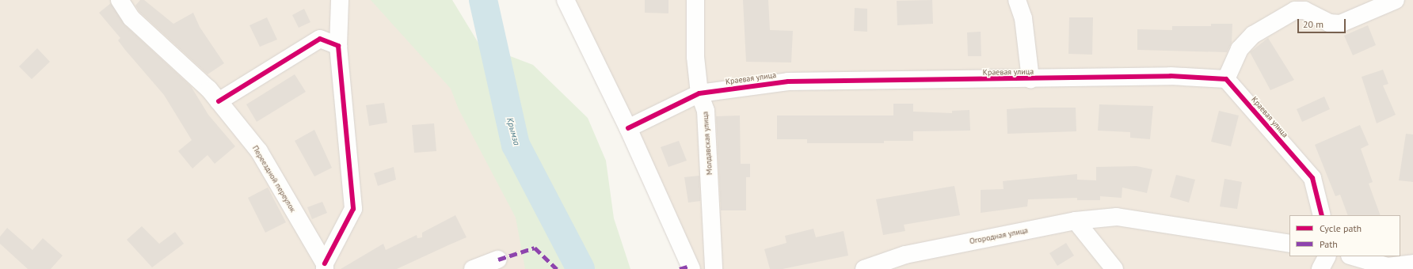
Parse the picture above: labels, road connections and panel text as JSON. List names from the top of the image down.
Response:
{
  "streets": {
    "street": [
      "Краевая улица",
      "Молдавская улица",
      "Переездной переулок",
      "Огородная улица"
    ]
  },
  "crossings": [
    ["Краевая улица", "Молдавская улица"]
  ],
  "water": ["Крымза"],
  "legend": ["Cycle path", "Path"],
  "scale_bar": "20 m"
}
